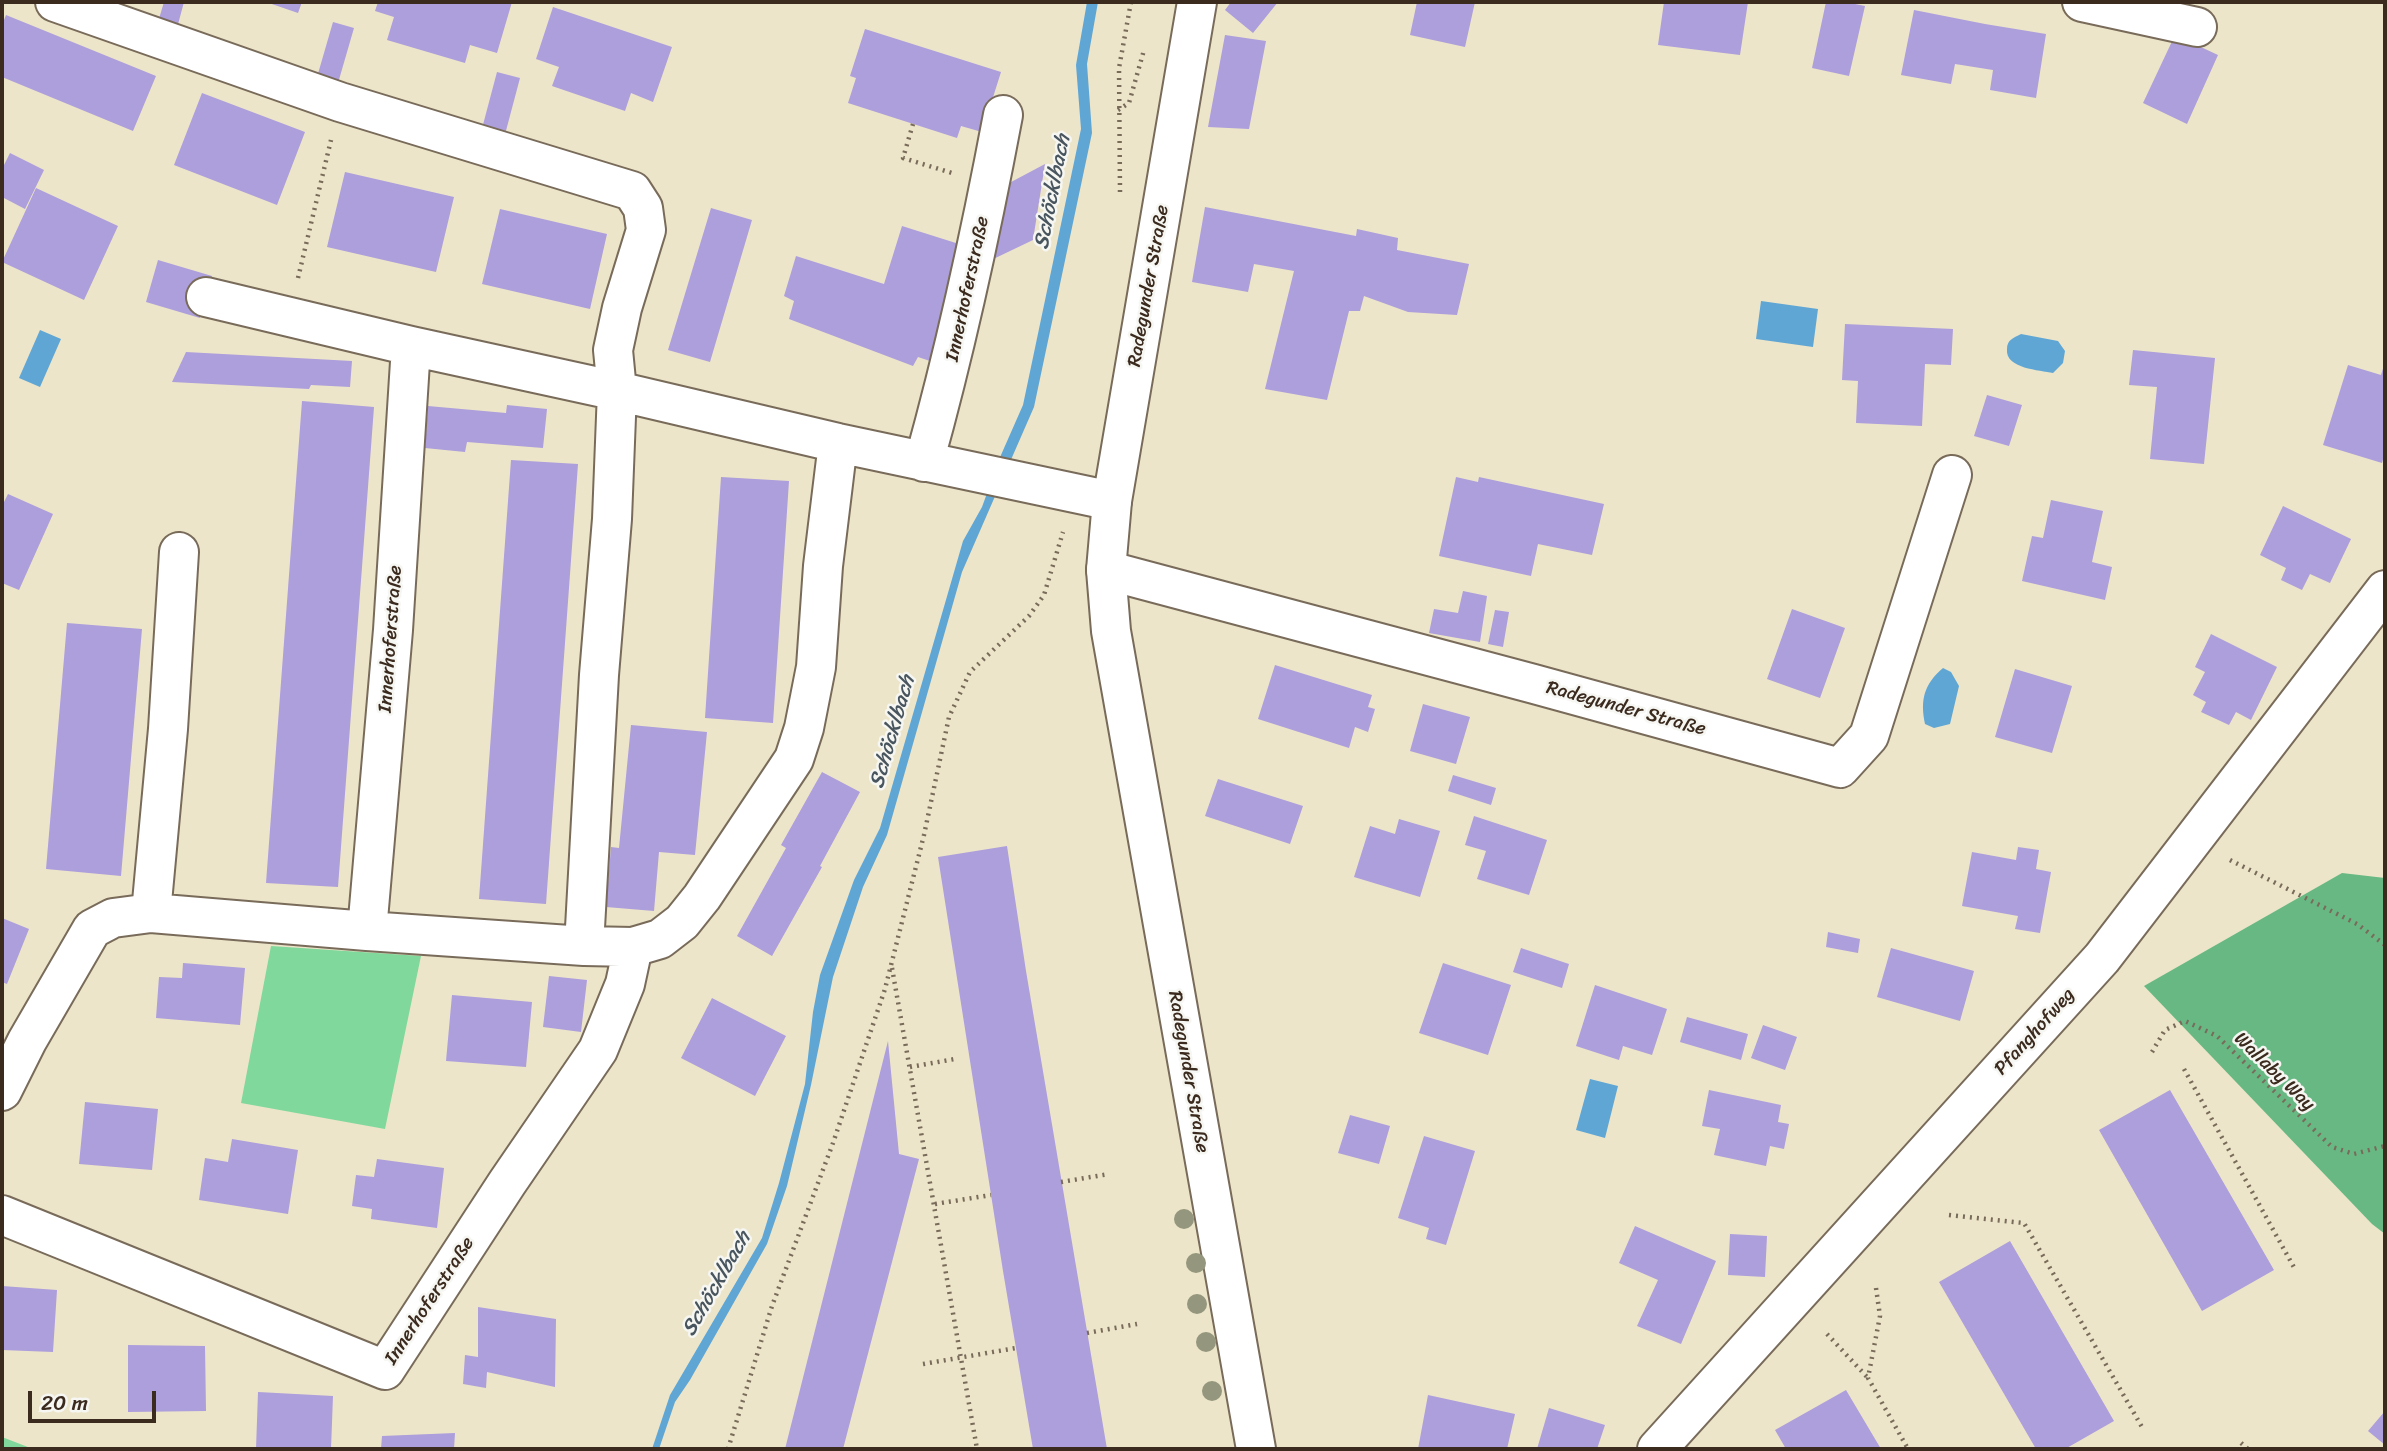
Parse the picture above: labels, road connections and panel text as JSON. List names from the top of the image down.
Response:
{
  "streets": {
    "street": ["Radegunder Straße", "Innerhoferstraße", "Pfanghofweg"],
    "path": ["Wallaby Way"]
  },
  "water": ["Schöcklbach"],
  "scale_bar": "20 m"
}
